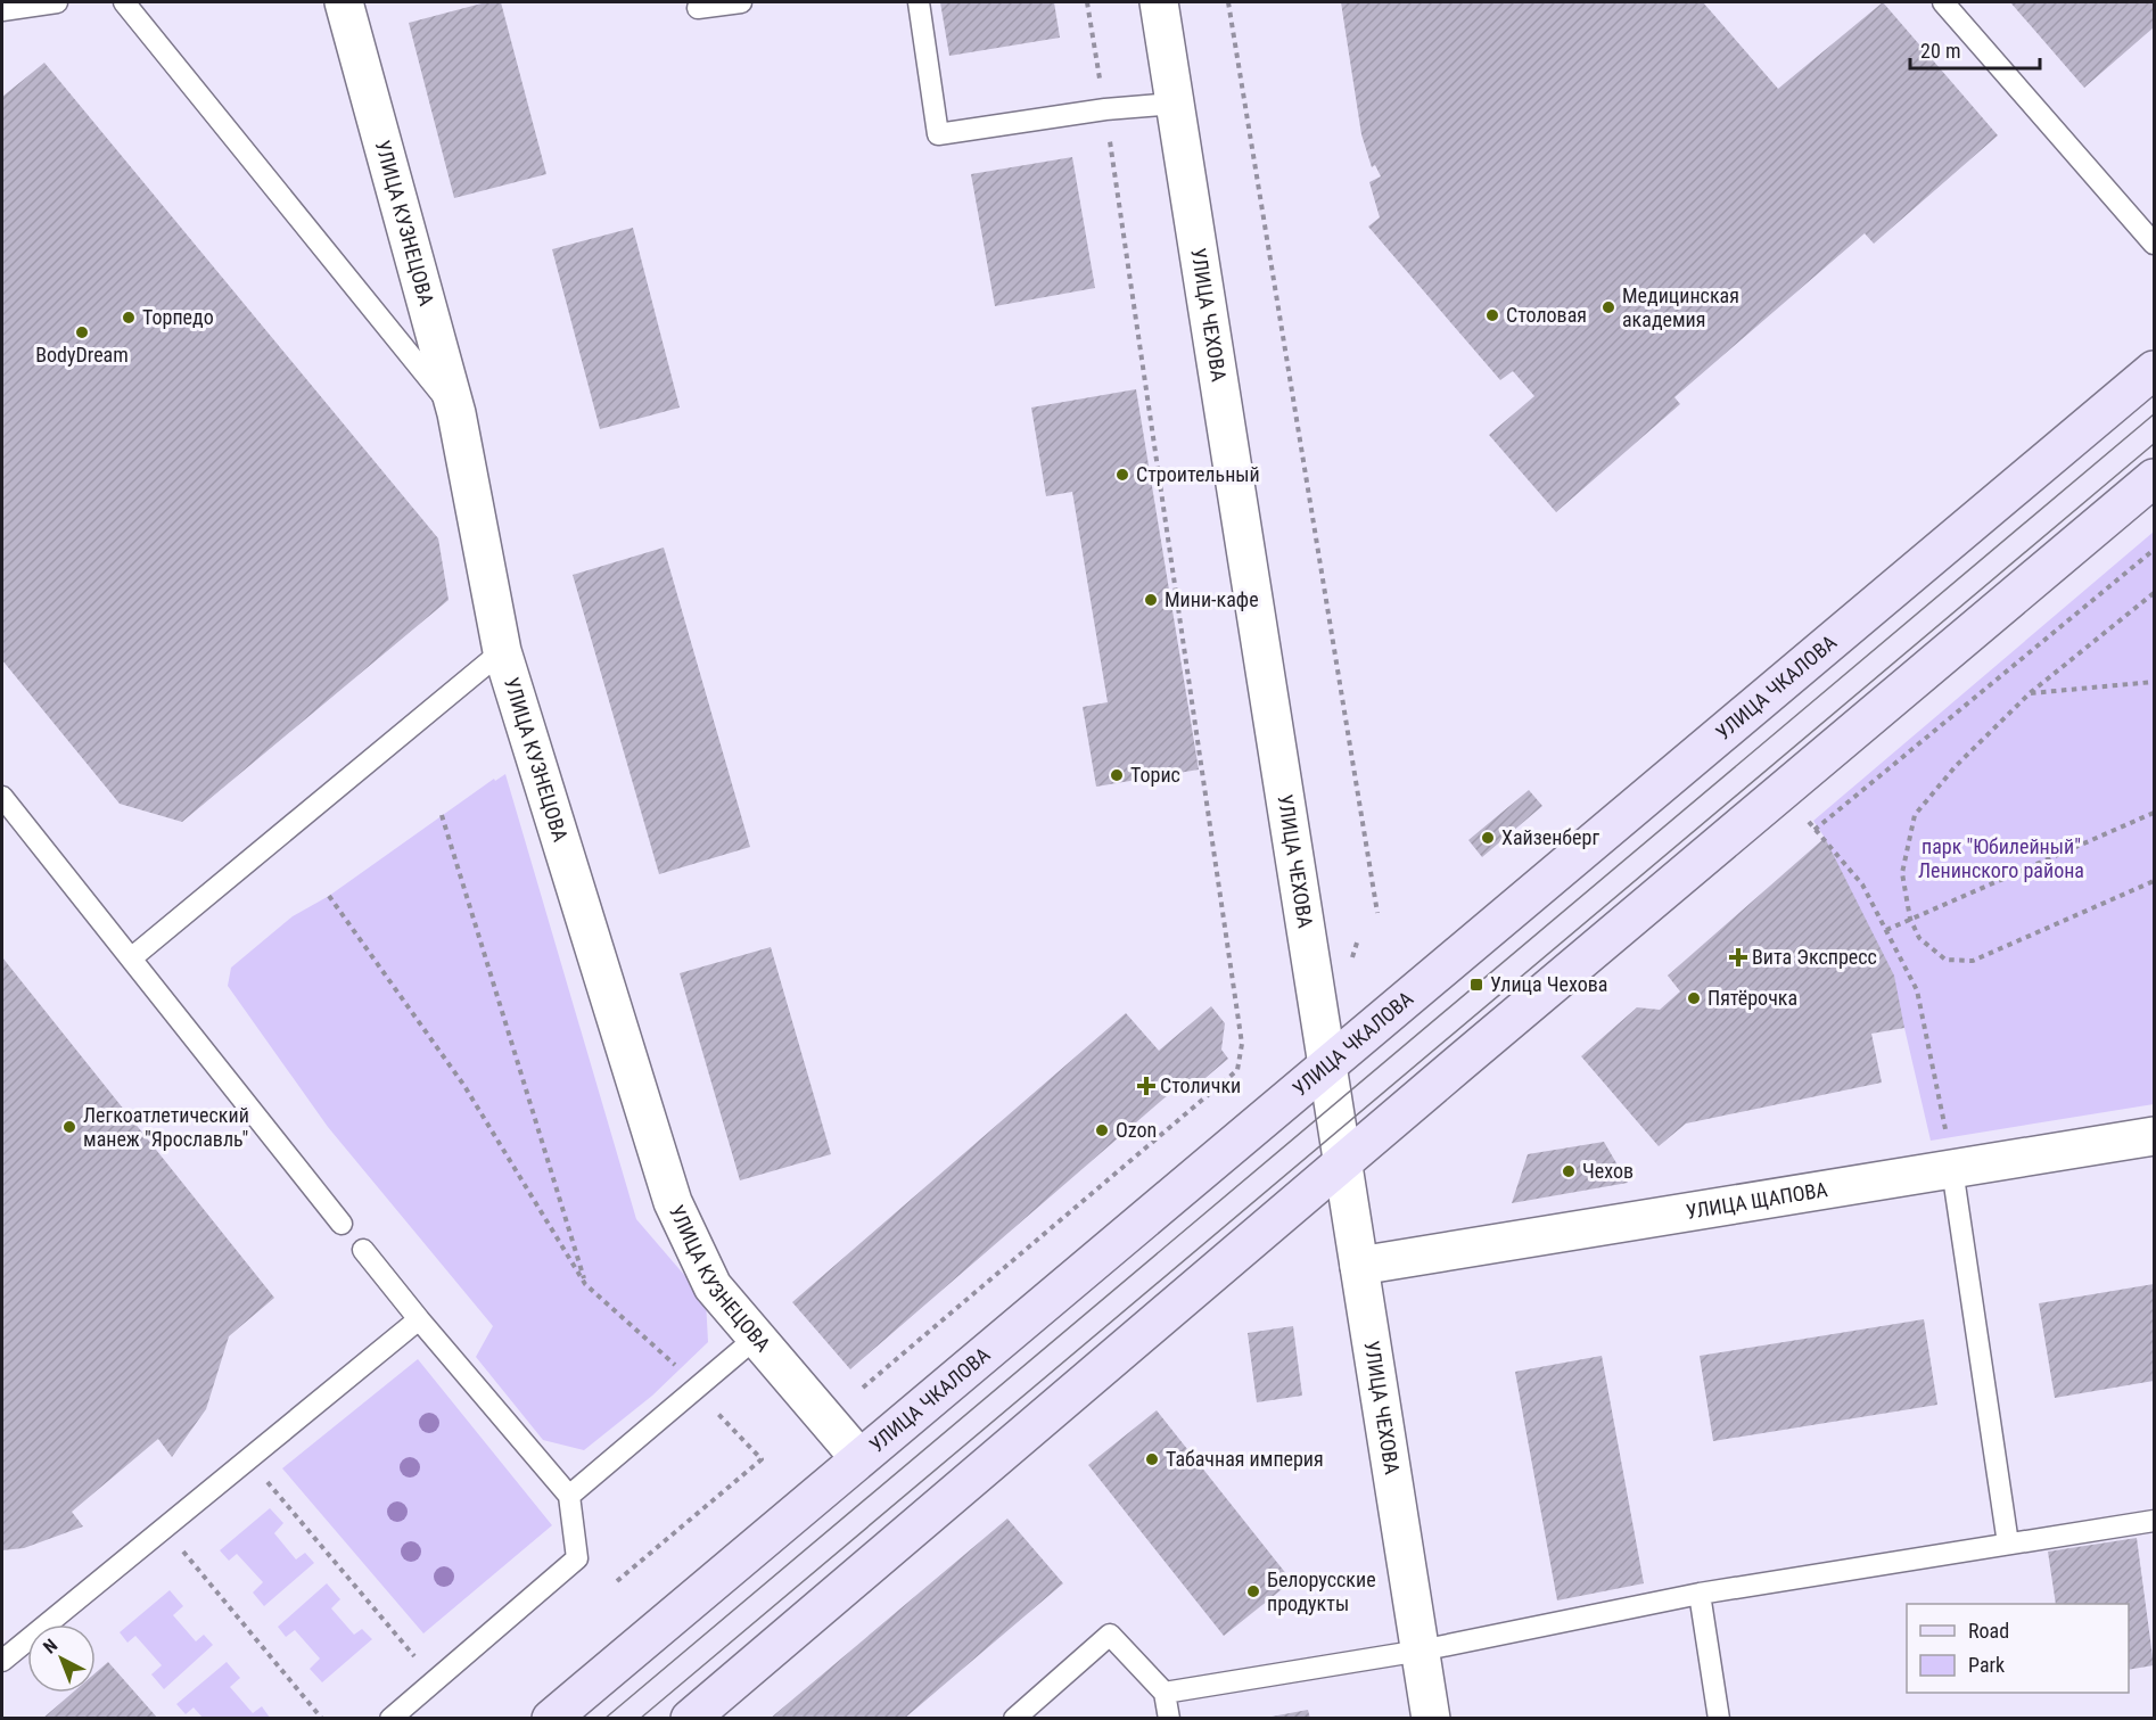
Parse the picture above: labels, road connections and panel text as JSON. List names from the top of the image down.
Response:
{
  "streets": {
    "main road": ["УЛИЦА ЧКАЛОВА"],
    "street": ["УЛИЦА КУЗНЕЦОВА", "УЛИЦА ЧЕХОВА", "УЛИЦА ЩАПОВА"]
  },
  "crossings": [
    ["УЛИЦА КУЗНЕЦОВА", "УЛИЦА ЧКАЛОВА"],
    ["УЛИЦА ЧЕХОВА", "УЛИЦА ЧКАЛОВА"],
    ["УЛИЦА ЧЕХОВА", "УЛИЦА ЩАПОВА"]
  ],
  "parks": ["парк \"Юбилейный\" Ленинского района"],
  "places": {
    "other": [
      "Медицинская академия",
      "Столовая",
      "Торпедо",
      "BodyDream",
      "Строительный",
      "Мини-кафе",
      "Торис",
      "Хайзенберг",
      "Пятёрочка",
      "Легкоатлетический манеж \"Ярославль\"",
      "Ozon",
      "Чехов",
      "Табачная империя",
      "Белорусские продукты"
    ],
    "health": ["Вита Экспресс", "Столички"],
    "transit": ["Улица Чехова"]
  },
  "legend": ["Road", "Park"],
  "scale_bar": "20 m",
  "north": "top left"
}
